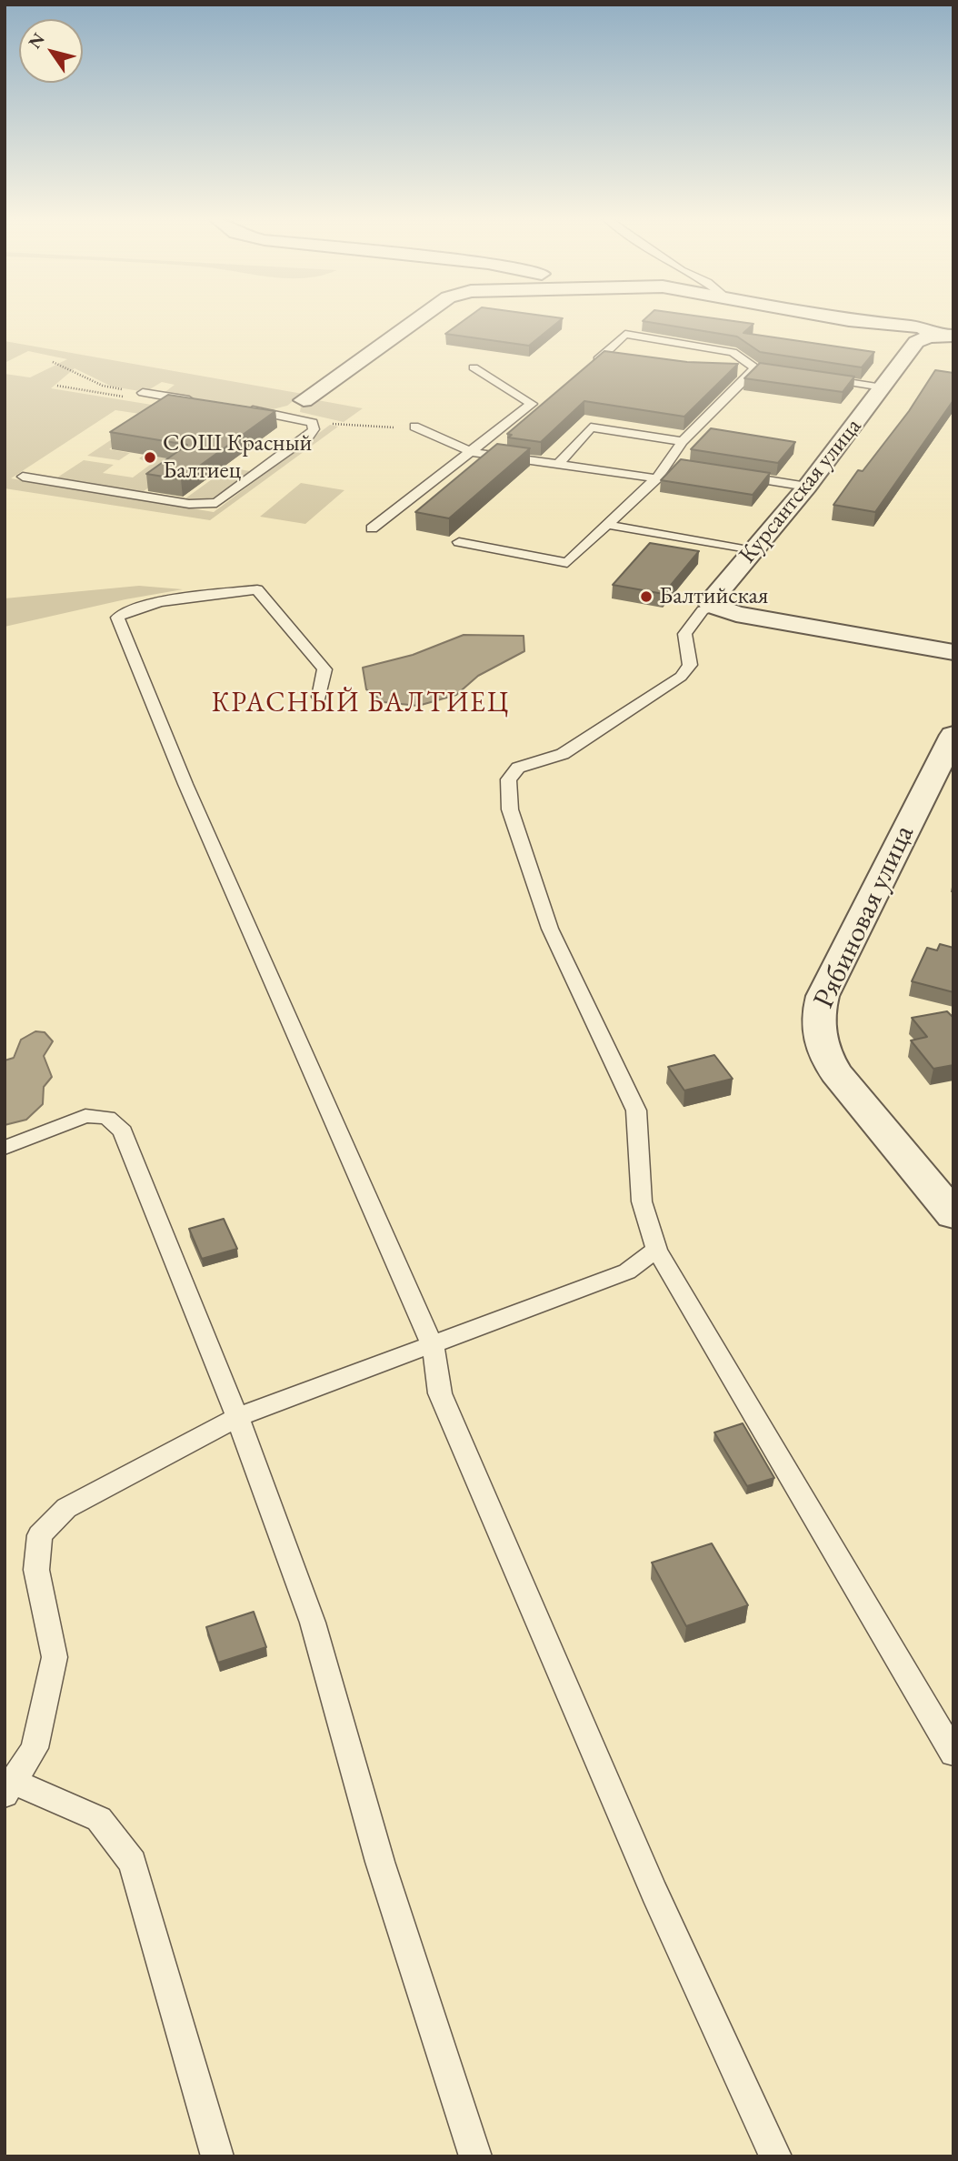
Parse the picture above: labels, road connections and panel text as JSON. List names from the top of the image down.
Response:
{
  "streets": {
    "street": ["Курсантская улица", "Рябиновая улица"]
  },
  "districts": ["КРАСНЫЙ БАЛТИЕЦ"],
  "places": ["СОШ Красный Балтиец", "Балтийская"],
  "north": "top left"
}
